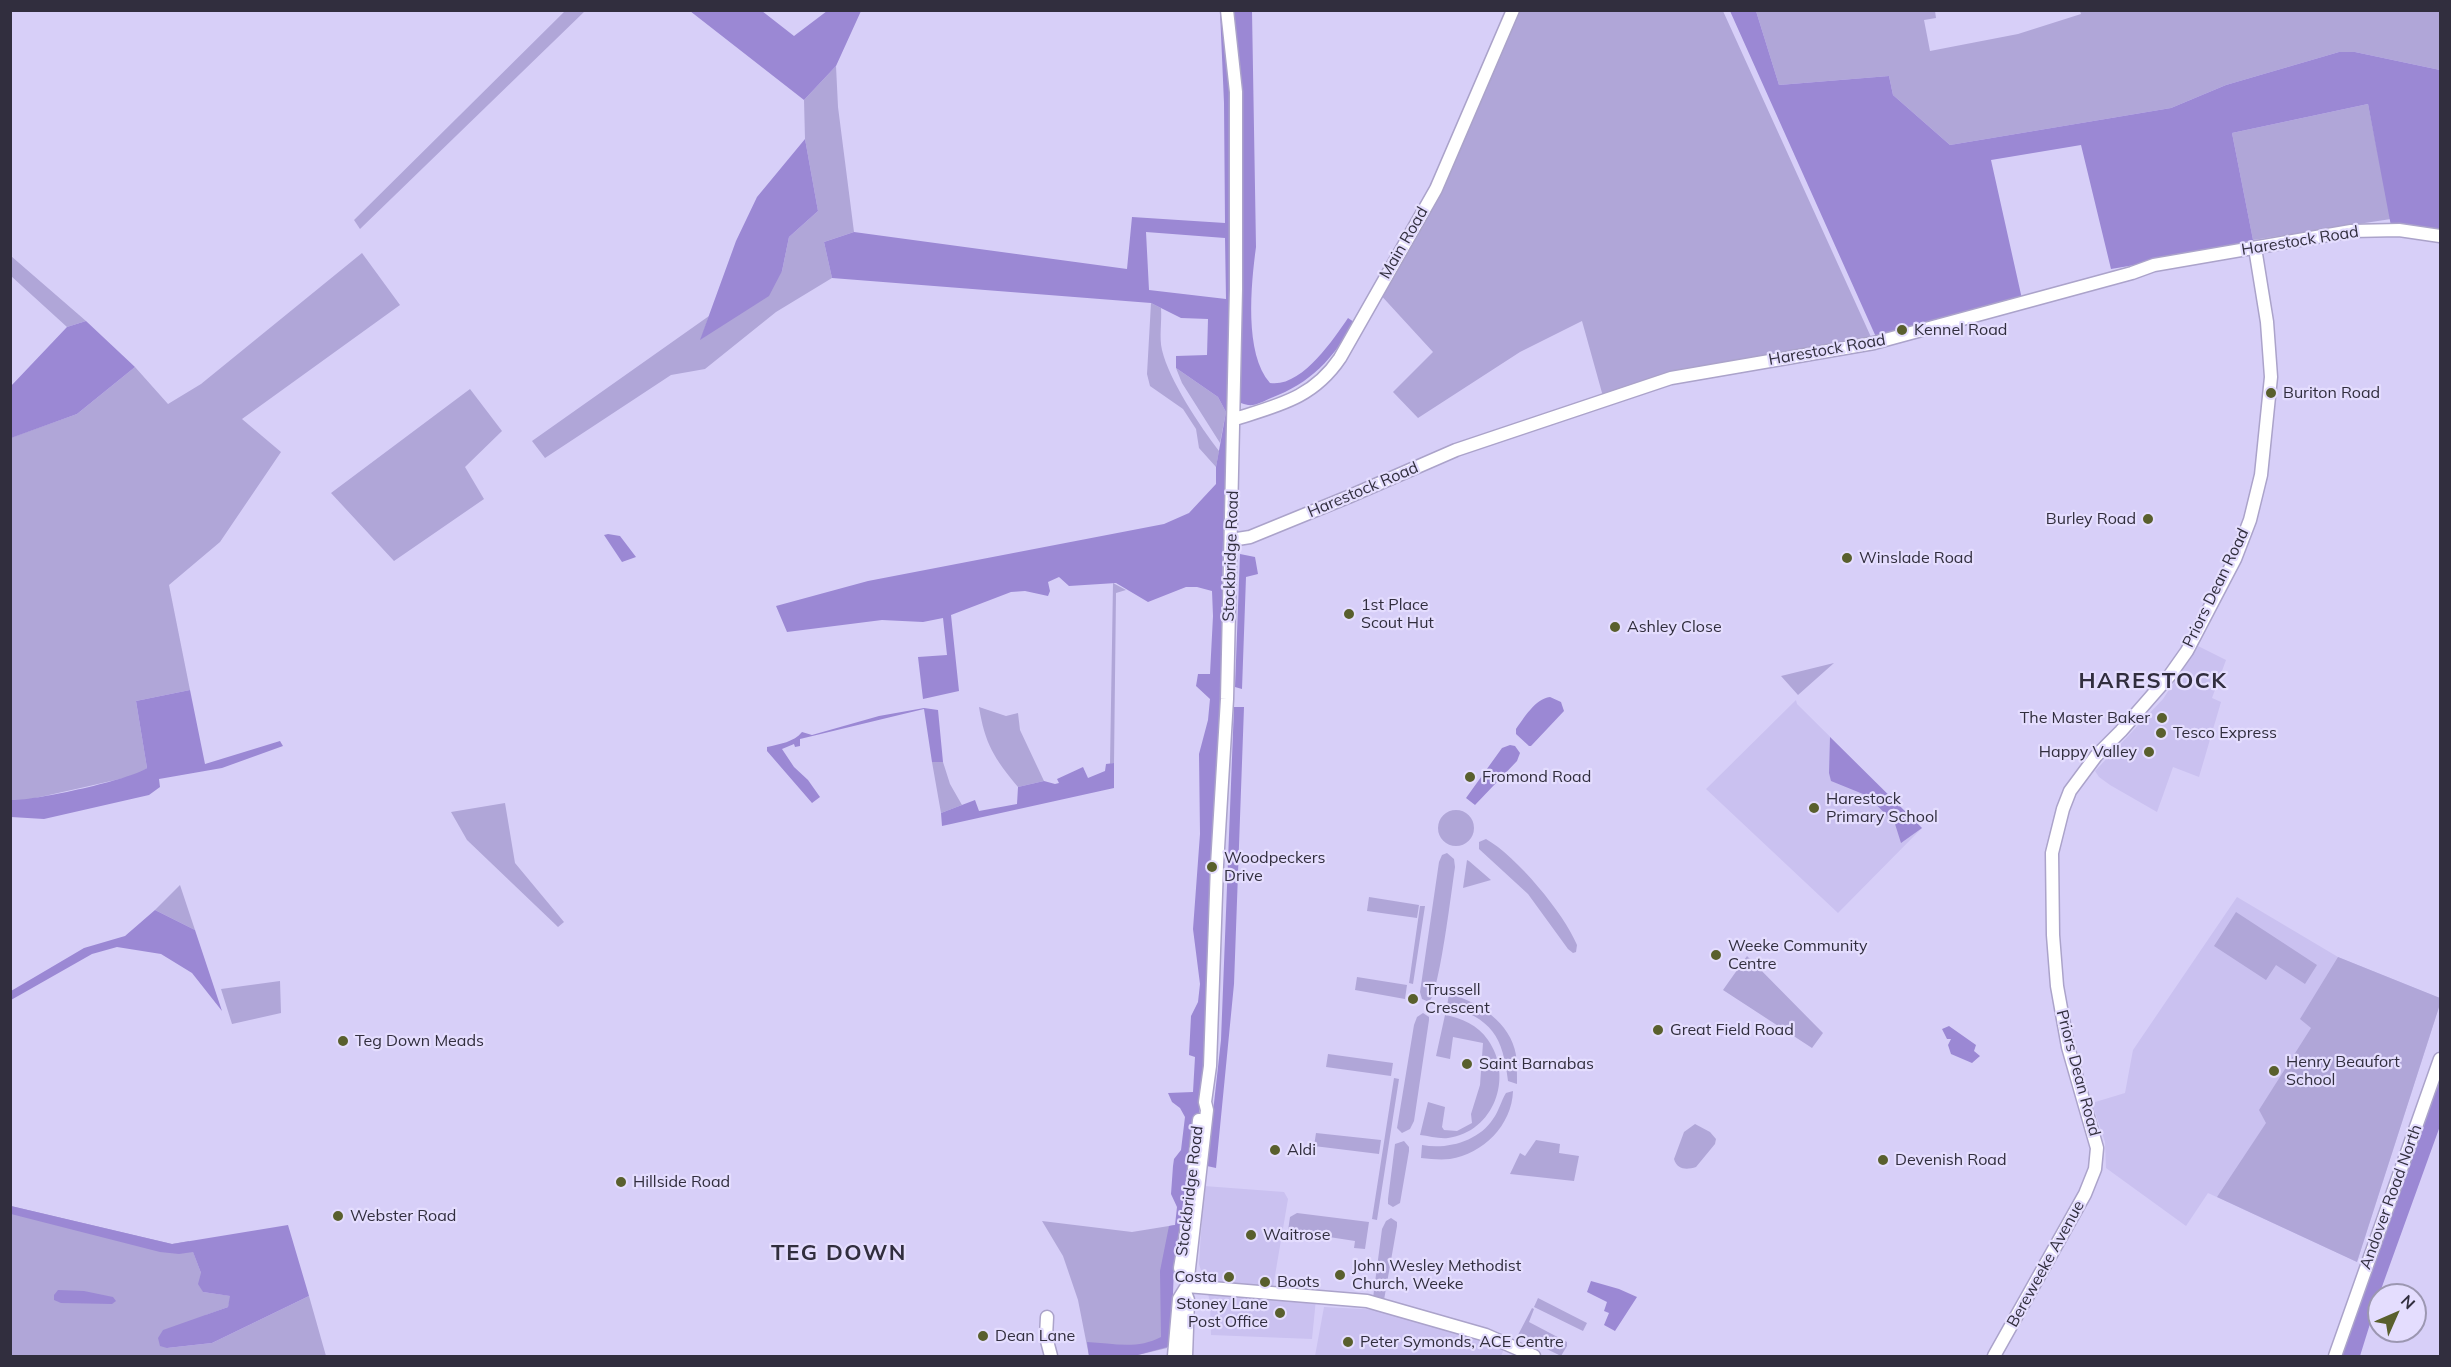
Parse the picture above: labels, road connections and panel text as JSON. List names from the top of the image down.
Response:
{
  "streets": {
    "street": [
      "Harestock Road",
      "Main Road",
      "Stockbridge Road",
      "Priors Dean Road",
      "Andover Road North",
      "Bereweeke Avenue"
    ]
  },
  "crossings": [
    ["Harestock Road", "Stockbridge Road"],
    ["Harestock Road", "Priors Dean Road"],
    ["Main Road", "Stockbridge Road"],
    ["Priors Dean Road", "Bereweeke Avenue"]
  ],
  "districts": ["HARESTOCK", "TEG DOWN"],
  "places": [
    "Kennel Road",
    "Buriton Road",
    "Burley Road",
    "Winslade Road",
    "1st Place Scout Hut",
    "Ashley Close",
    "The Master Baker",
    "Tesco Express",
    "Happy Valley",
    "Fromond Road",
    "Harestock Primary School",
    "Woodpeckers Drive",
    "Weeke Community Centre",
    "Trussell Crescent",
    "Great Field Road",
    "Teg Down Meads",
    "Saint Barnabas",
    "Henry Beaufort School",
    "Aldi",
    "Devenish Road",
    "Hillside Road",
    "Webster Road",
    "Waitrose",
    "John Wesley Methodist Church, Weeke",
    "Costa",
    "Boots",
    "Stoney Lane Post Office",
    "Dean Lane",
    "Peter Symonds, ACE Centre"
  ],
  "north": "top right"
}
